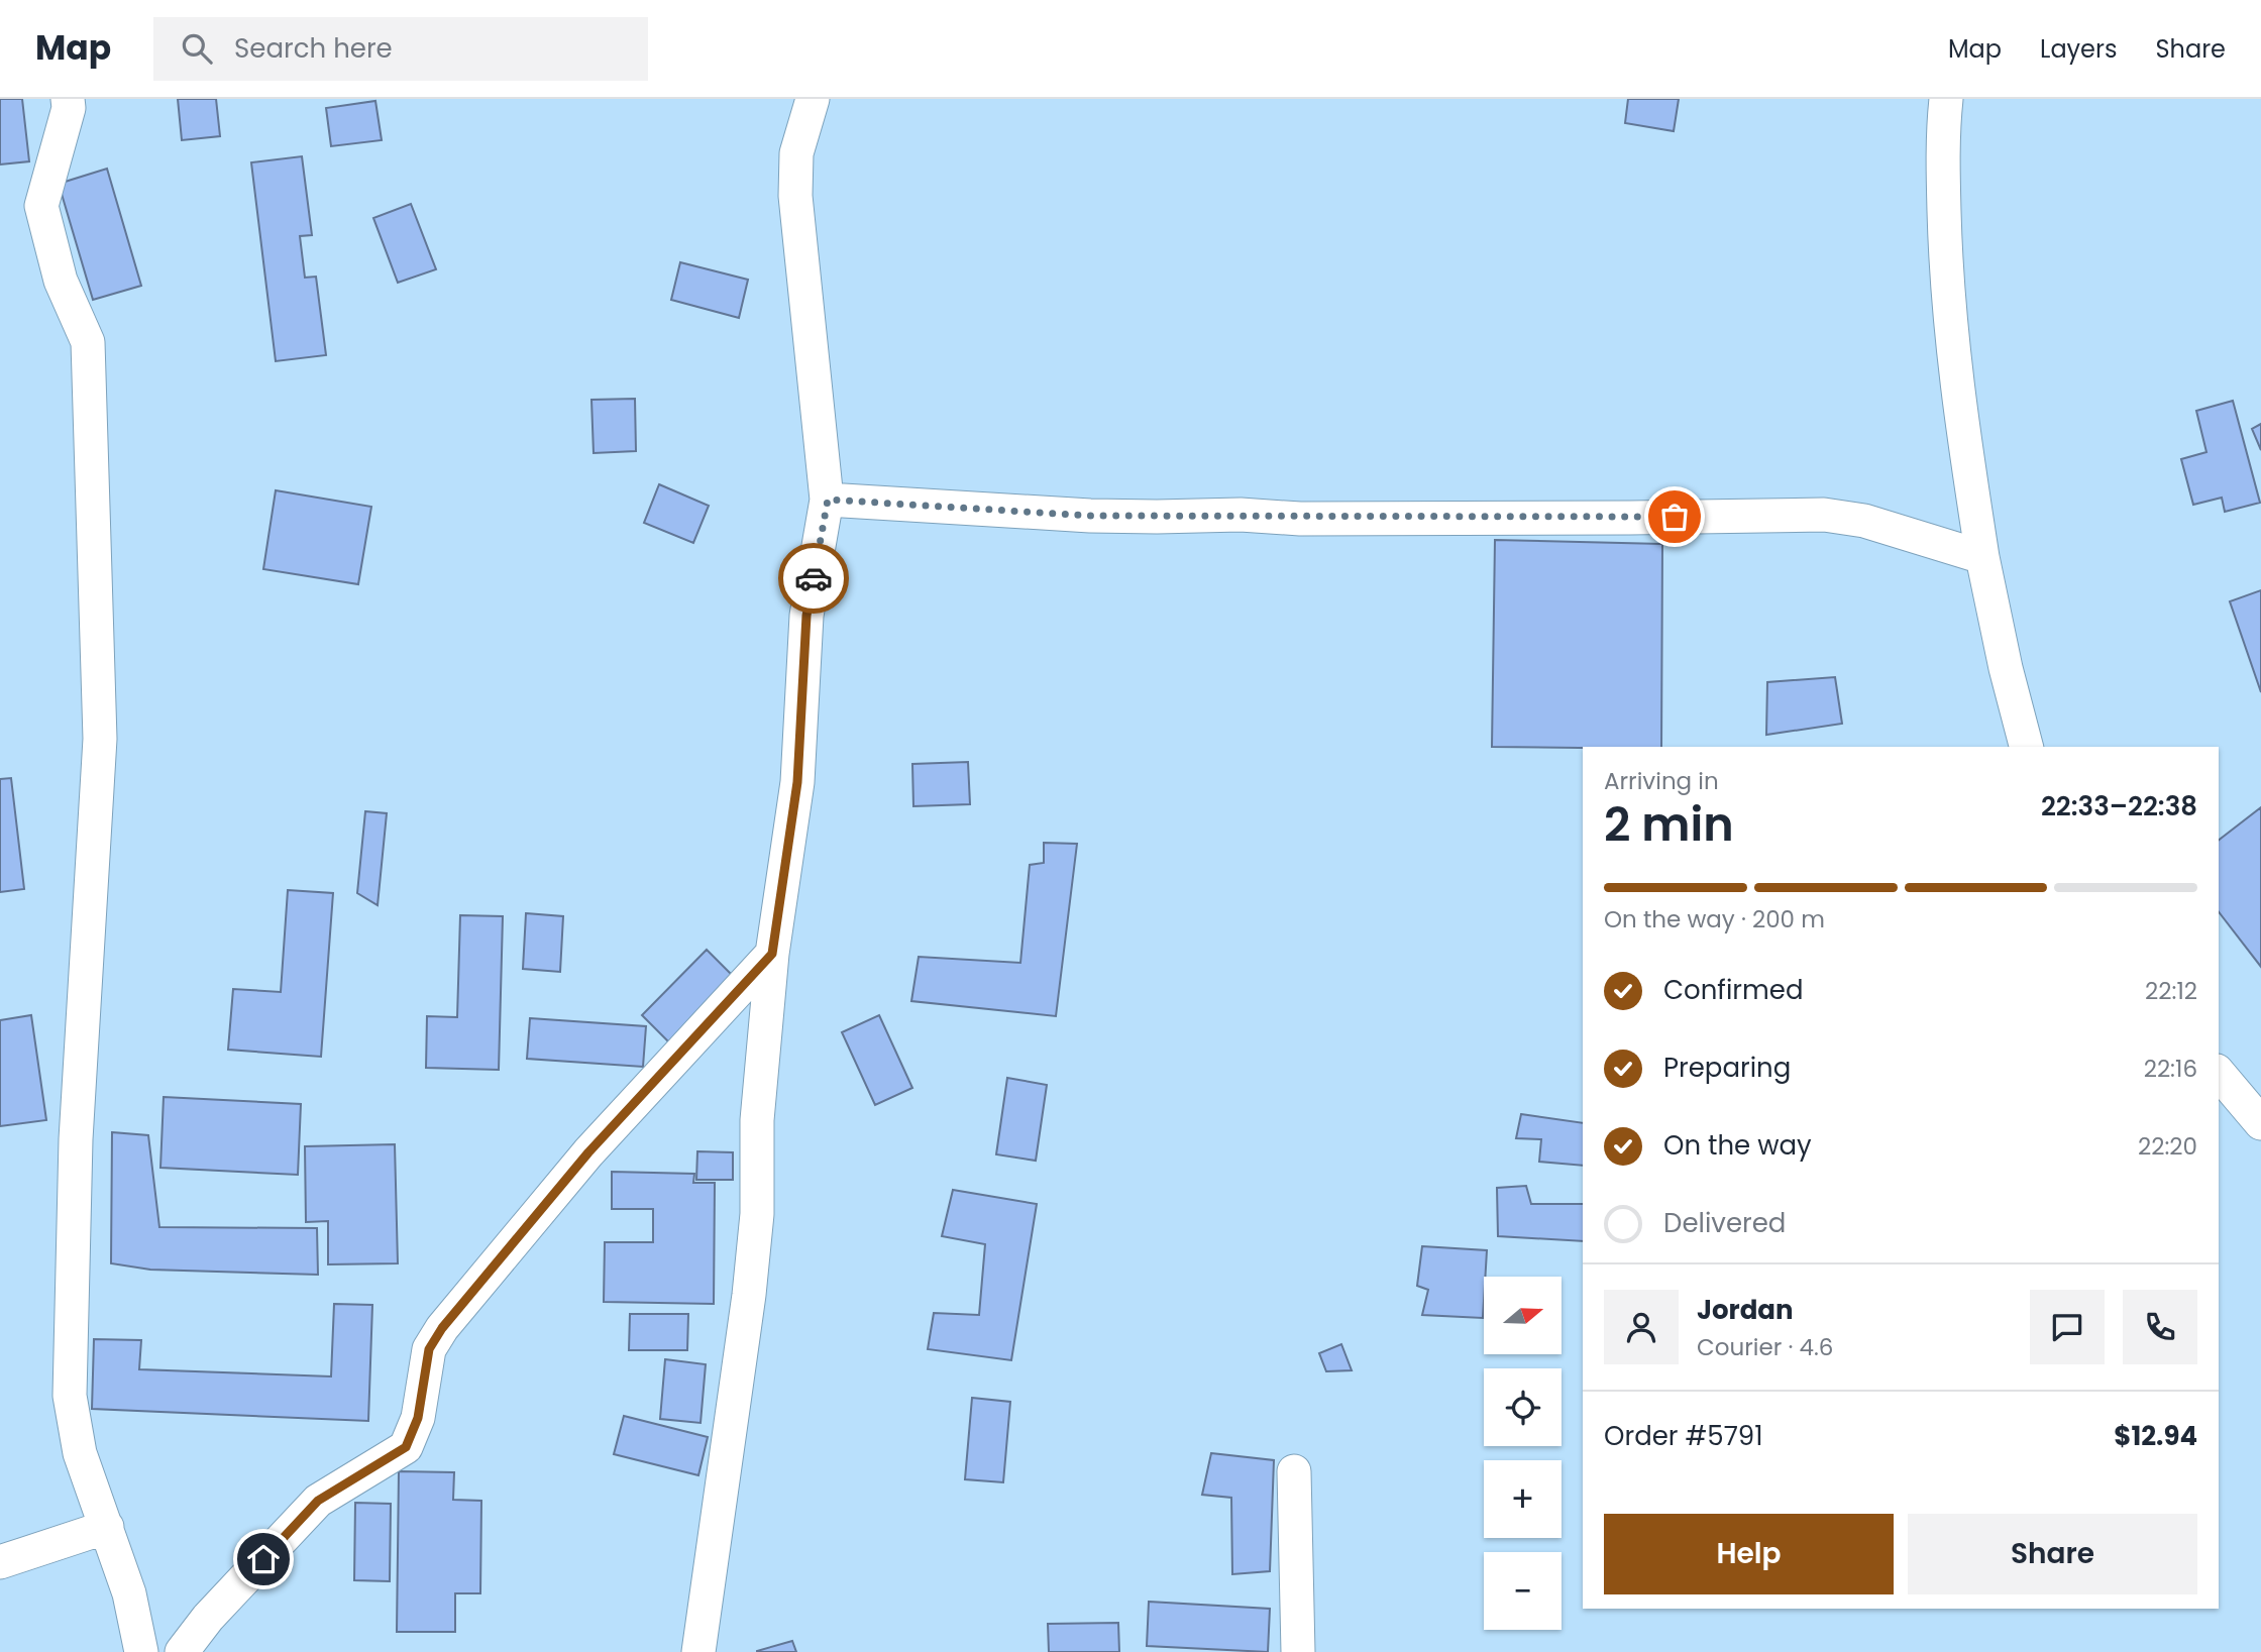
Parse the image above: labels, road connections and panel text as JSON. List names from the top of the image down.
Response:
{
  "north": "right",
  "page": {
    "header": "Map",
    "search": "Search here",
    "nav": ["Map", "Layers", "Share"],
    "heading": ["2 min", "Arriving in", "22:33–22:38"],
    "panel": [
      "Jordan",
      "Courier · 4.6",
      "Order #5791",
      "$12.94"
    ],
    "bar": "On the way · 200 m",
    "list": [
      ["Confirmed", "22:12"],
      ["Preparing", "22:16"],
      ["On the way", "22:20"],
      "Delivered"
    ],
    "map_buttons": ["+", "−"],
    "buttons": ["Help", "Share"]
  }
}
